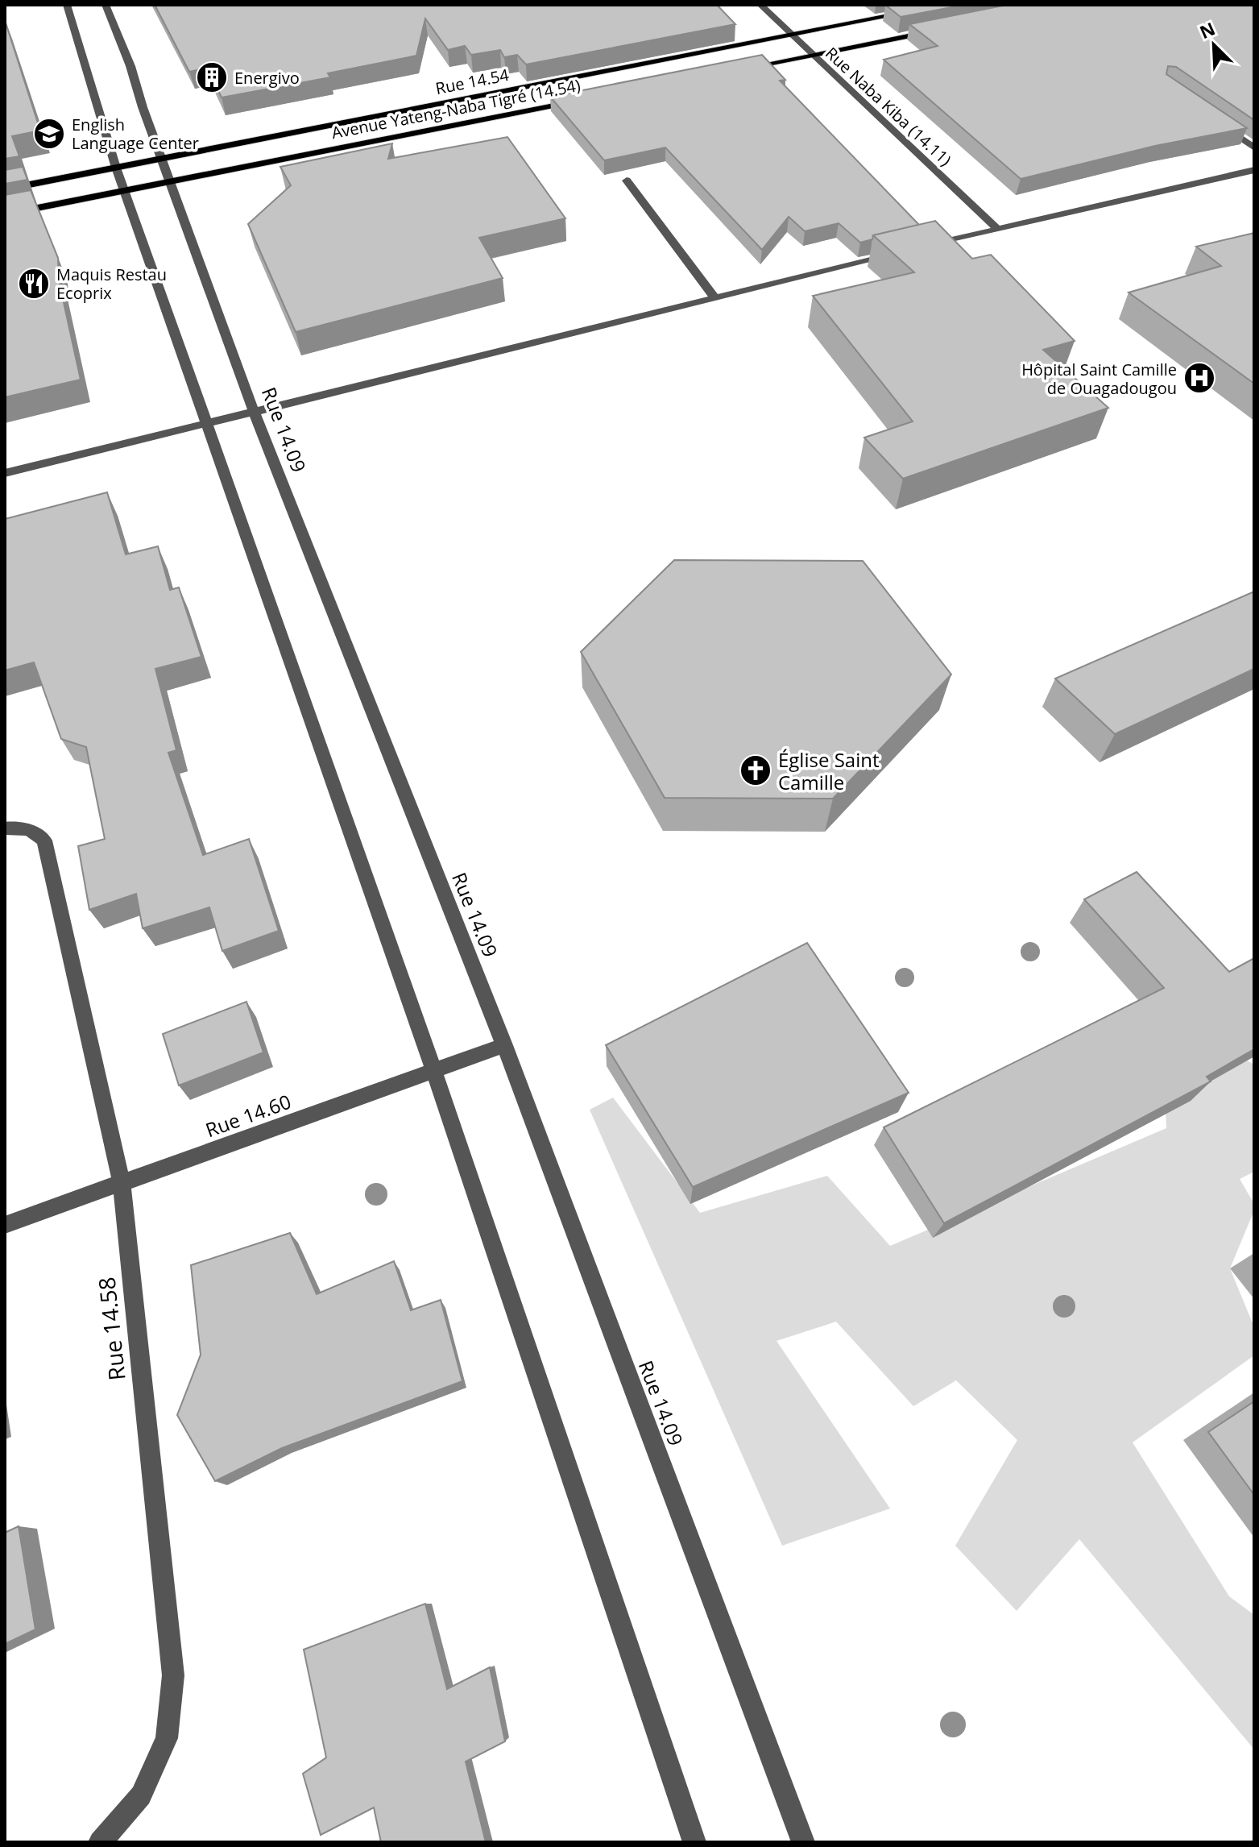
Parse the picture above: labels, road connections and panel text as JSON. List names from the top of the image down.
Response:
{
  "streets": {
    "main road": ["Rue 14.54", "Avenue Yateng-Naba Tigré (14.54)"],
    "street": [
      "Rue Naba Kiba (14.11)",
      "Rue 14.09",
      "Rue 14.60",
      "Rue 14.58"
    ]
  },
  "crossings": [
    ["Rue 14.54", "Rue Naba Kiba (14.11)"],
    ["Rue 14.54", "Rue 14.09"],
    ["Avenue Yateng-Naba Tigré (14.54)", "Rue 14.09"],
    ["Rue 14.09", "Rue 14.60"],
    ["Rue 14.60", "Rue 14.58"]
  ],
  "places": {
    "building": ["Energivo"],
    "school or university": ["English Language Center"],
    "restaurant": ["Maquis Restau Ecoprix"],
    "hospital": ["Hôpital Saint Camille de Ouagadougou"],
    "church": ["Église Saint Camille"]
  },
  "north": "top left"
}
